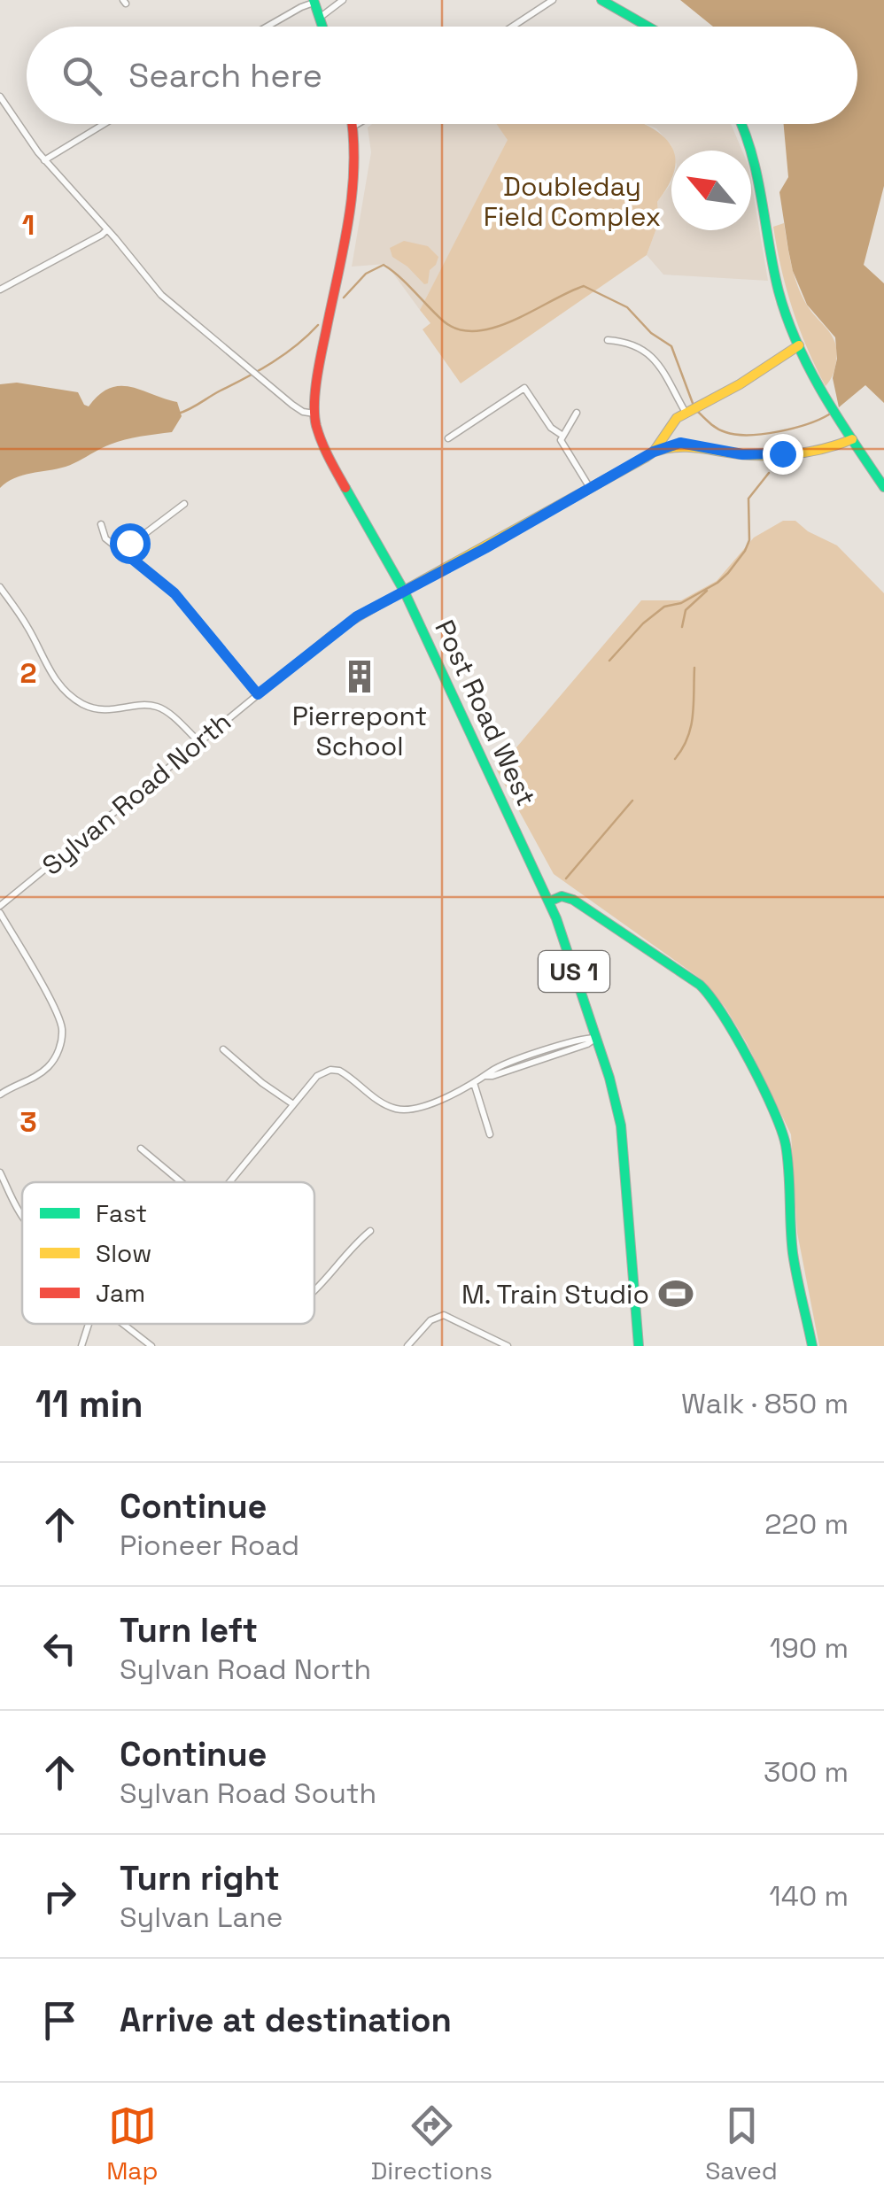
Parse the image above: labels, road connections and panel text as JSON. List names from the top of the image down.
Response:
{
  "streets": {
    "main road": ["Post Road West", "US 1"],
    "street": ["Sylvan Road North"]
  },
  "crossings": [
    ["Post Road West", "Sylvan Road North"]
  ],
  "parks": ["Doubleday Field Complex"],
  "places": {
    "building": ["Pierrepont School"],
    "sports": ["M. Train Studio"]
  },
  "legend": ["Fast", "Slow", "Jam"],
  "north": "top left",
  "page": {
    "search": "Search here",
    "heading": ["11 min", "Walk · 850 m"],
    "list": [
      ["Continue", "Pioneer Road", "220 m"],
      ["Turn left", "Sylvan Road North", "190 m"],
      ["Continue", "Sylvan Road South", "300 m"],
      ["Turn right", "Sylvan Lane", "140 m"],
      "Arrive at destination"
    ],
    "nav": ["Map", "Directions", "Saved"]
  },
  "grid": {
    "rows": ["1", "2", "3"]
  }
}
